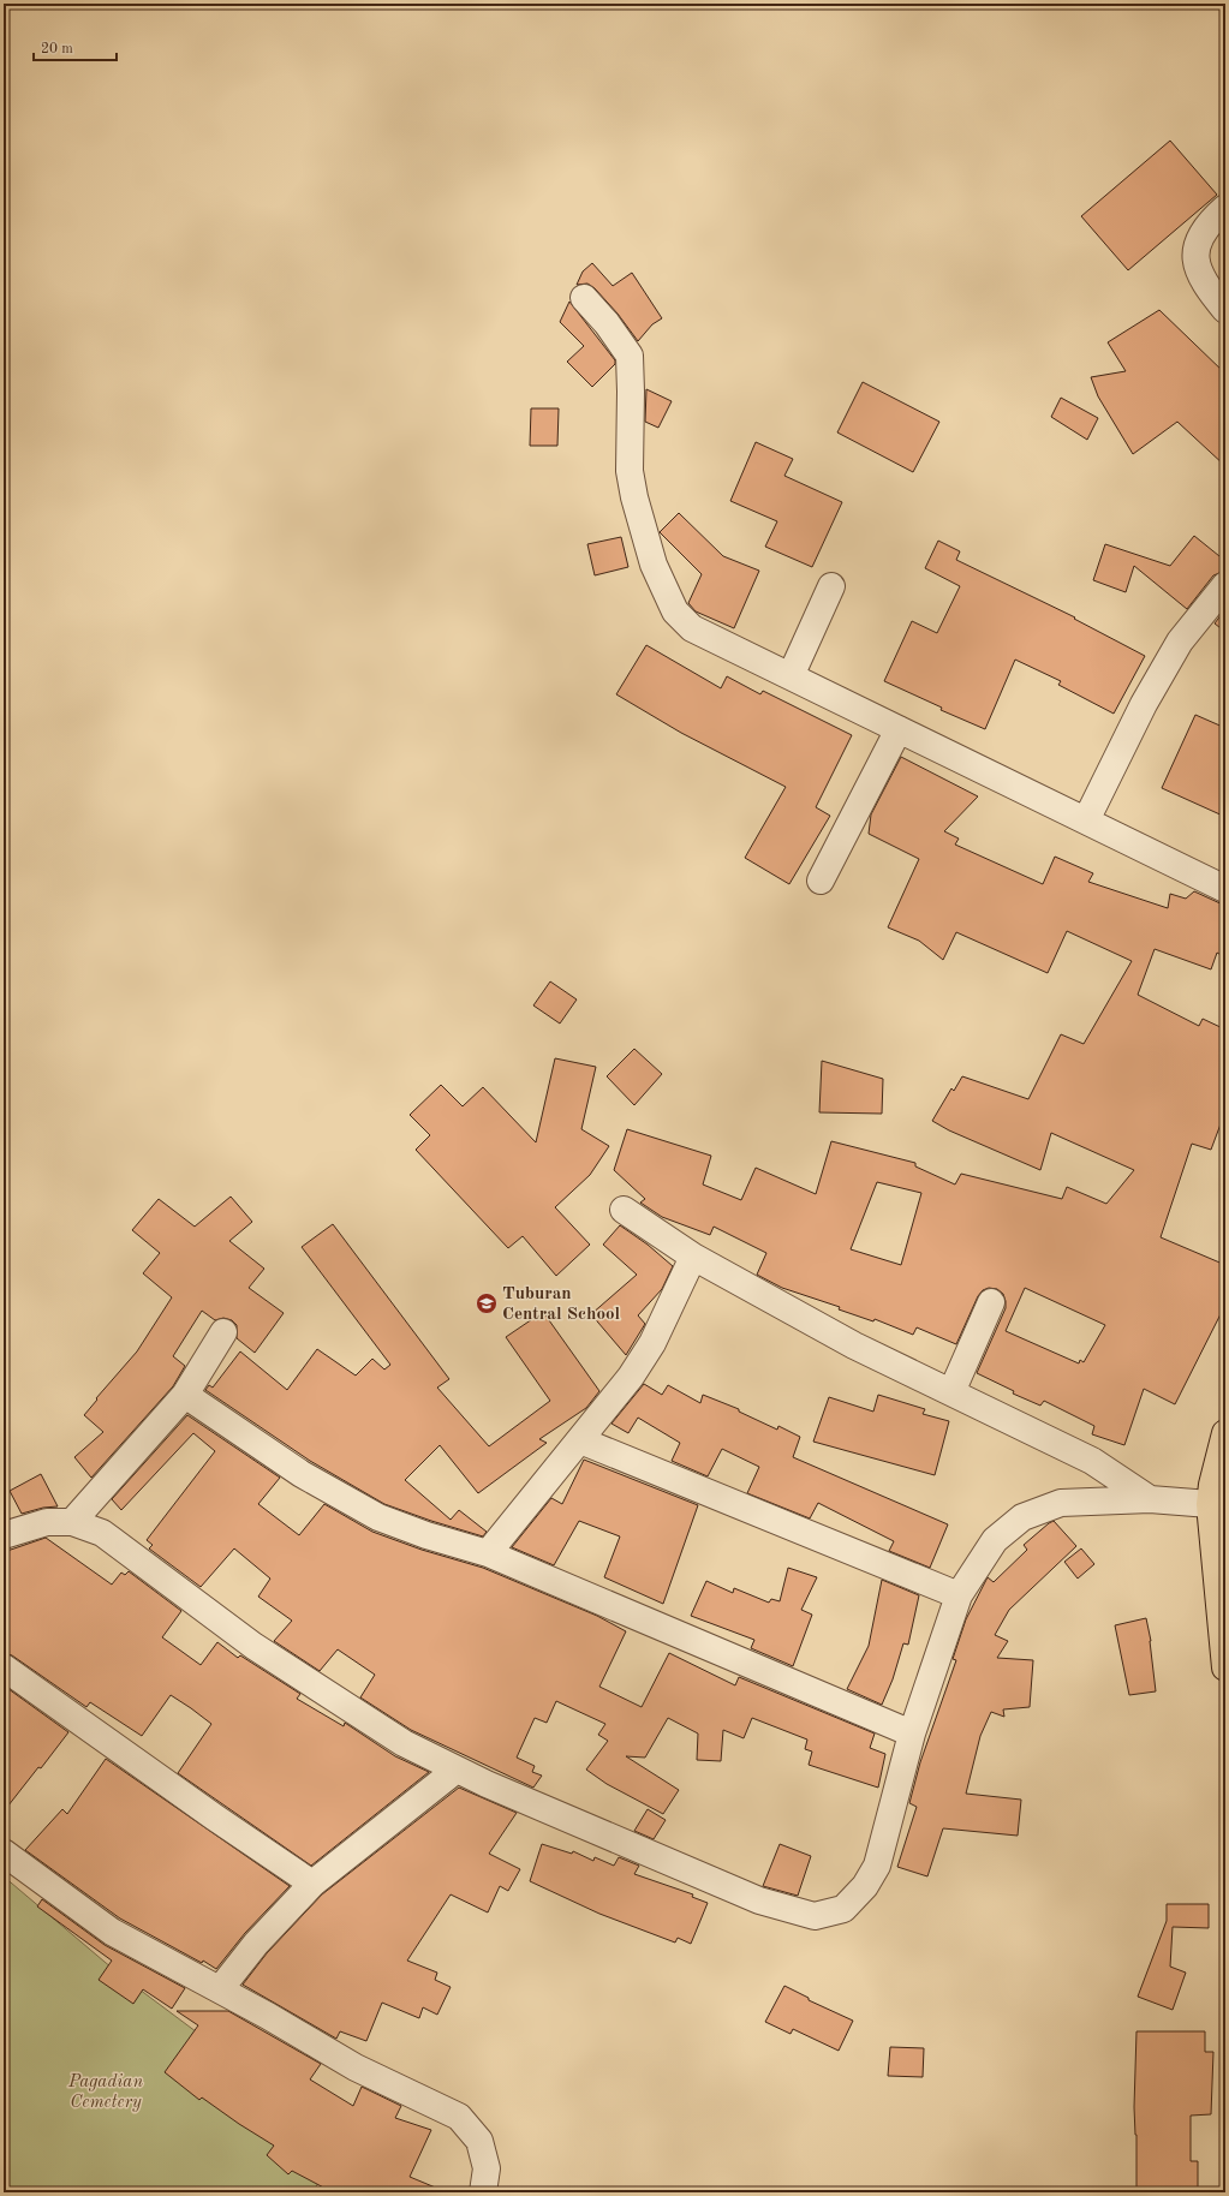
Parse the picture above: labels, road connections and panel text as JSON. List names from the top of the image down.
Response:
{
  "parks": ["Pagadian Cemetery"],
  "places": {
    "school or university": ["Tuburan Central School"]
  },
  "scale_bar": "20 m"
}
